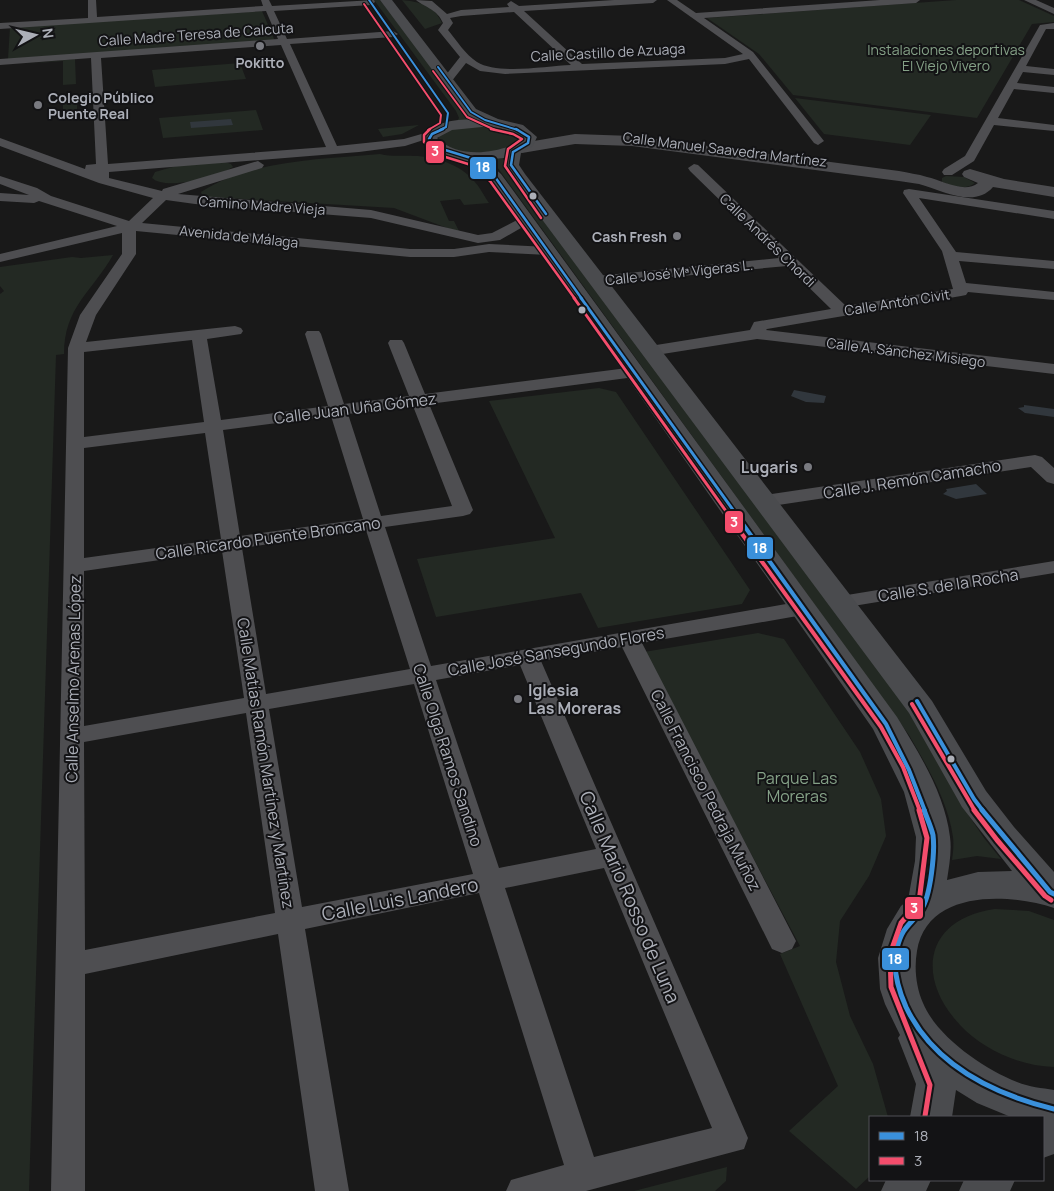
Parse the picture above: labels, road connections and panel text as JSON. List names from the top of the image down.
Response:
{
  "streets": {
    "main road": ["Calle Manuel Saavedra Martínez"],
    "street": [
      "Calle Madre Teresa de Calcuta",
      "Calle Castillo de Azuaga",
      "Camino Madre Vieja",
      "Avenida de Málaga",
      "Calle Andrés Chordi",
      "Calle José Mª Vigeras L.",
      "Calle Antón Civit",
      "Calle A. Sánchez Misiego",
      "Calle Juan Uña Gómez",
      "Calle J. Remón Camacho",
      "Calle Ricardo Puente Broncano",
      "Calle S. de la Rocha",
      "Calle José Sansegundo Flores",
      "Calle Anselmo Arenas López",
      "Calle Olga Ramos Sandino",
      "Calle Matías Ramón Martínez y Martínez",
      "Calle Francisco Pedraja Muñoz",
      "Calle Mario Rosso de Luna",
      "Calle Luis Landero"
    ]
  },
  "crossings": [
    ["Camino Madre Vieja", "Avenida de Málaga"],
    ["Avenida de Málaga", "Calle Anselmo Arenas López"],
    ["Calle Andrés Chordi", "Calle José Mª Vigeras L."],
    ["Calle Andrés Chordi", "Calle Antón Civit"],
    ["Calle Antón Civit", "Calle A. Sánchez Misiego"],
    ["Calle Juan Uña Gómez", "Calle Ricardo Puente Broncano"],
    ["Calle Juan Uña Gómez", "Calle Anselmo Arenas López"],
    ["Calle Juan Uña Gómez", "Calle Olga Ramos Sandino"],
    ["Calle Juan Uña Gómez", "Calle Matías Ramón Martínez y Martínez"],
    ["Calle Ricardo Puente Broncano", "Calle Anselmo Arenas López"],
    ["Calle Ricardo Puente Broncano", "Calle Olga Ramos Sandino"],
    ["Calle Ricardo Puente Broncano", "Calle Matías Ramón Martínez y Martínez"],
    ["Calle José Sansegundo Flores", "Calle Anselmo Arenas López"],
    ["Calle José Sansegundo Flores", "Calle Olga Ramos Sandino"],
    ["Calle José Sansegundo Flores", "Calle Matías Ramón Martínez y Martínez"],
    ["Calle José Sansegundo Flores", "Calle Francisco Pedraja Muñoz"],
    ["Calle José Sansegundo Flores", "Calle Mario Rosso de Luna"],
    ["Calle Anselmo Arenas López", "Calle Luis Landero"],
    ["Calle Olga Ramos Sandino", "Calle Mario Rosso de Luna"],
    ["Calle Olga Ramos Sandino", "Calle Luis Landero"],
    ["Calle Matías Ramón Martínez y Martínez", "Calle Luis Landero"],
    ["Calle Mario Rosso de Luna", "Calle Luis Landero"]
  ],
  "parks": ["Instalaciones deportivas El Viejo Vivero", "Parque Las Moreras"],
  "places": [
    "Pokitto",
    "Colegio Público Puente Real",
    "Cash Fresh",
    "Lugaris",
    "Iglesia Las Moreras"
  ],
  "lines": ["transit line 18", "transit line 3"],
  "legend": ["18", "3"],
  "north": "right"
}
